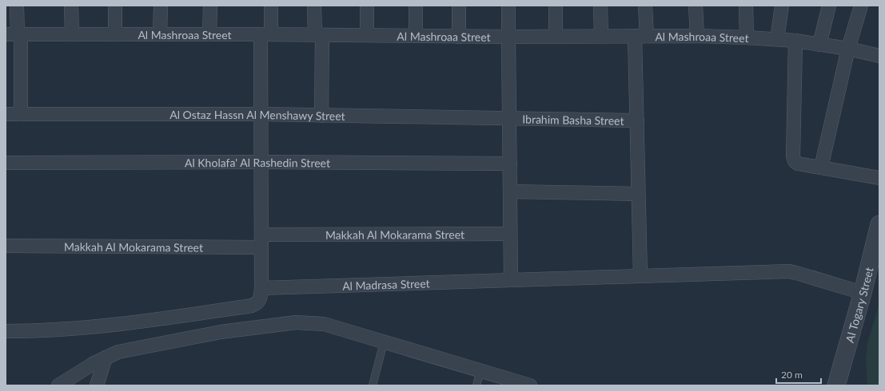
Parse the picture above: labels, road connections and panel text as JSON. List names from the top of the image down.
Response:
{
  "streets": {
    "street": [
      "Al Mashroaa Street",
      "Al Ostaz Hassn Al Menshawy Street",
      "Ibrahim Basha Street",
      "Al Kholafa' Al Rashedin Street",
      "Makkah Al Mokarama Street",
      "Al Madrasa Street",
      "Al Togary Street"
    ]
  },
  "crossings": [
    ["Al Ostaz Hassn Al Menshawy Street", "Ibrahim Basha Street"],
    ["Al Madrasa Street", "Al Togary Street"]
  ],
  "scale_bar": "20 m"
}
